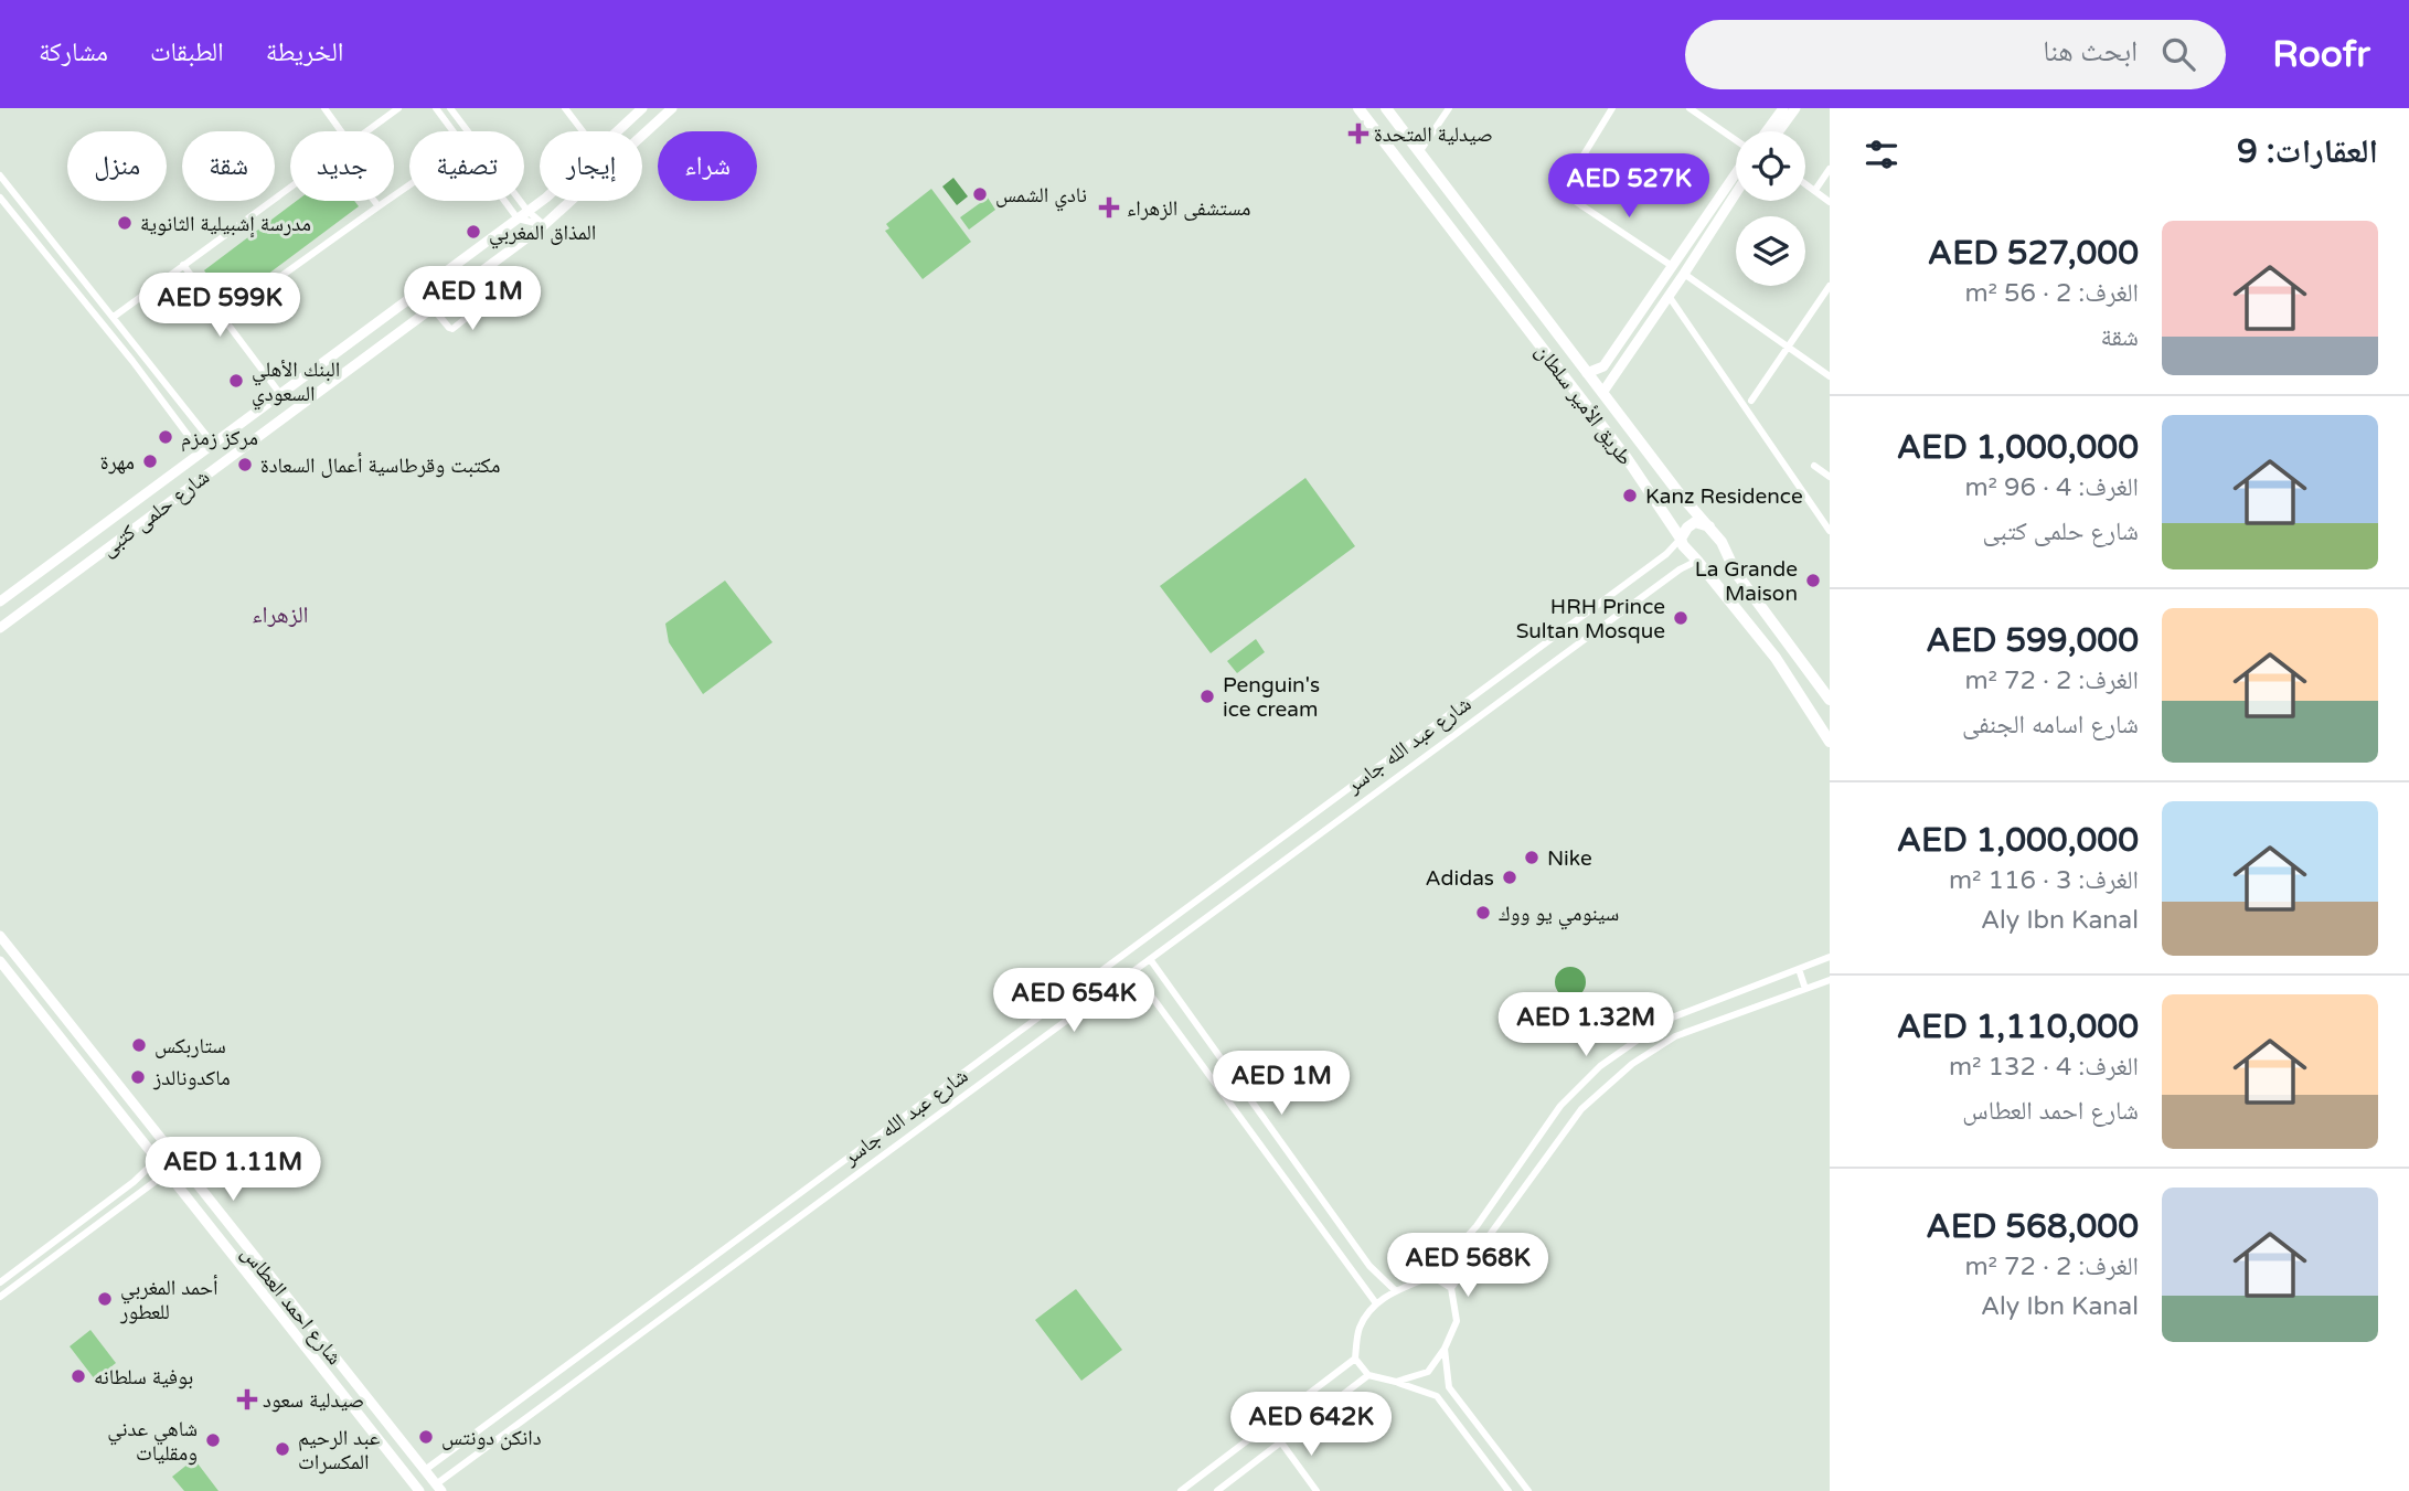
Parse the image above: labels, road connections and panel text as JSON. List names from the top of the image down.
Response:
{
  "streets": {
    "main road": ["طريق الأمير سلطان"],
    "street": ["شارع حلمى كتبى", "شارع عبد الله جاسر", "شارع احمد العطاس"]
  },
  "crossings": [
    ["طريق الأمير سلطان", "شارع عبد الله جاسر"],
    ["شارع عبد الله جاسر", "شارع احمد العطاس"]
  ],
  "districts": ["الزهراء"],
  "places": {
    "health": ["صيدلية المتحدة", "مستشفى الزهراء", "صيدلية سعود"],
    "other": [
      "نادي الشمس",
      "مدرسة إشبيلية الثانوية",
      "المذاق المغربي",
      "البنك الأهلي السعودي",
      "مركز زمزم",
      "مهرة",
      "مكتبت وقرطاسية أعمال السعادة",
      "Kanz Residence",
      "La Grande Maison",
      "HRH Prince Sultan Mosque",
      "Penguin's ice cream",
      "Nike",
      "Adidas",
      "سينومي يو ووك",
      "ستاربكس",
      "ماكدونالدز",
      "أحمد المغربي للعطور",
      "بوفية سلطانه",
      "دانكن دونتس",
      "شاهي عدني ومقليات",
      "عبد الرحيم المكسرات"
    ]
  },
  "page": {
    "header": "Roofr",
    "search": "ابحث هنا",
    "nav": ["الخريطة", "الطبقات", "مشاركة"],
    "heading": "العقارات: 9",
    "chip": [
      "شراء",
      "إيجار",
      "تصفية",
      "جديد",
      "شقة",
      "منزل"
    ],
    "price": [
      "AED 527K",
      "AED 1M",
      "AED 599K",
      "AED 654K",
      "AED 1.32M",
      "AED 1M",
      "AED 1.11M",
      "AED 568K",
      "AED 642K"
    ],
    "list": [
      {
        "name": "AED 527,000",
        "note": "الغرف: 2 · 56 m² · شقة"
      },
      {
        "name": "AED 1,000,000",
        "note": "الغرف: 4 · 96 m² · شارع حلمى كتبى"
      },
      {
        "name": "AED 599,000",
        "note": "الغرف: 2 · 72 m² · شارع اسامه الجنفى"
      },
      {
        "name": "AED 1,000,000",
        "note": "الغرف: 3 · 116 m² · Aly Ibn Kanal"
      },
      {
        "name": "AED 1,110,000",
        "note": "الغرف: 4 · 132 m² · شارع احمد العطاس"
      },
      {
        "name": "AED 568,000",
        "note": "الغرف: 2 · 72 m² · Aly Ibn Kanal"
      }
    ]
  }
}
